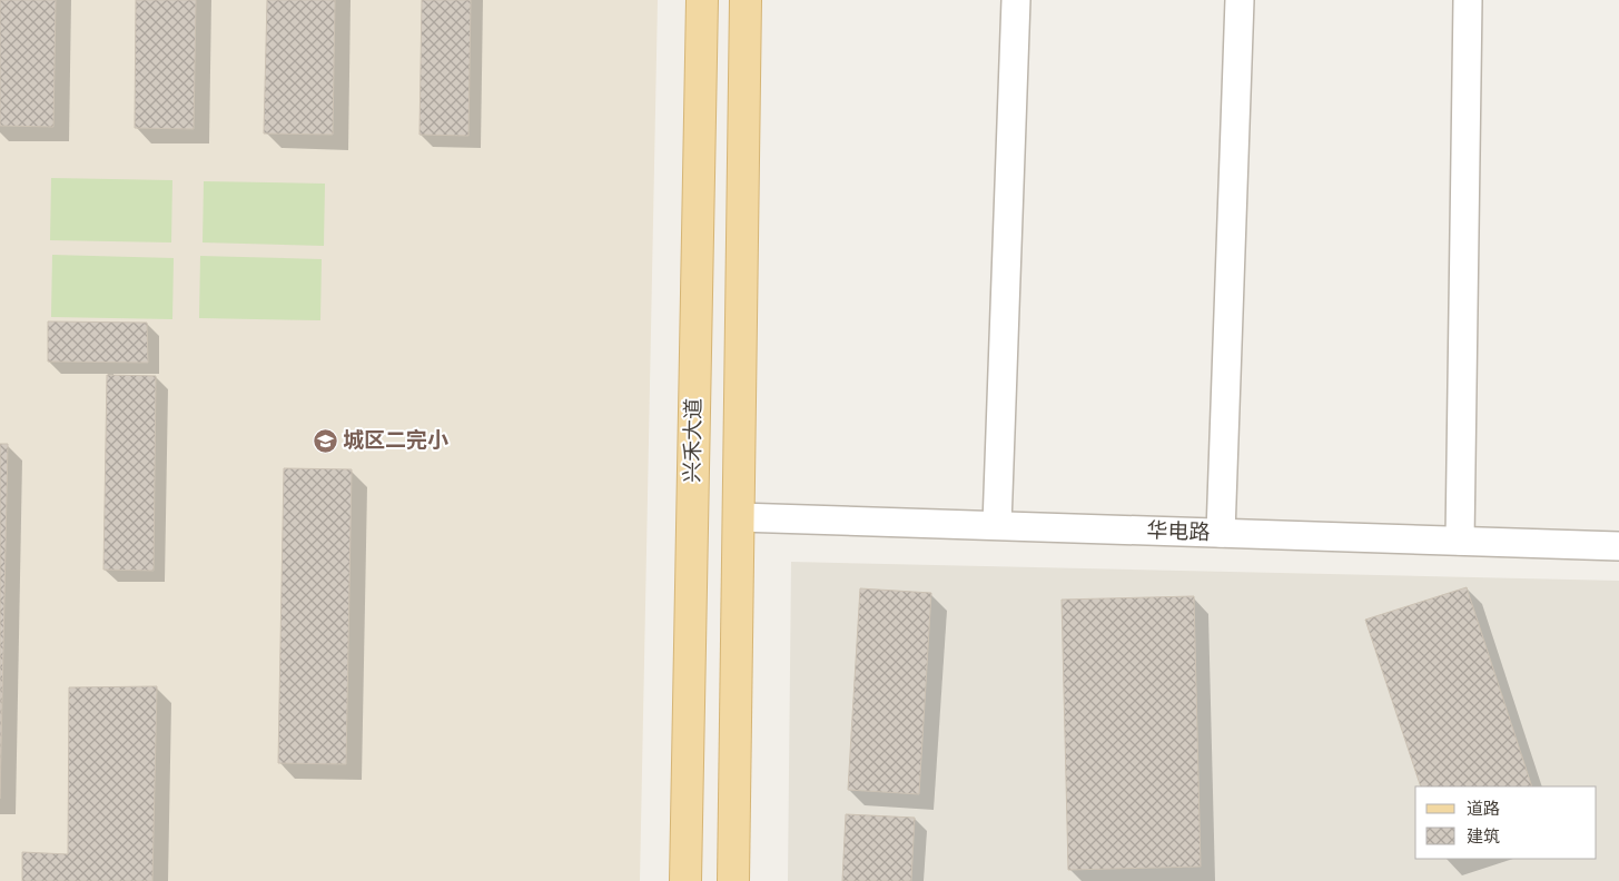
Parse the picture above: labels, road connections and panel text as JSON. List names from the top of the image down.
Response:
{
  "streets": {
    "main road": ["兴禾大道"],
    "street": ["华电路"]
  },
  "places": {
    "school or university": ["城区二完小"]
  },
  "legend": ["道路", "建筑"]
}
